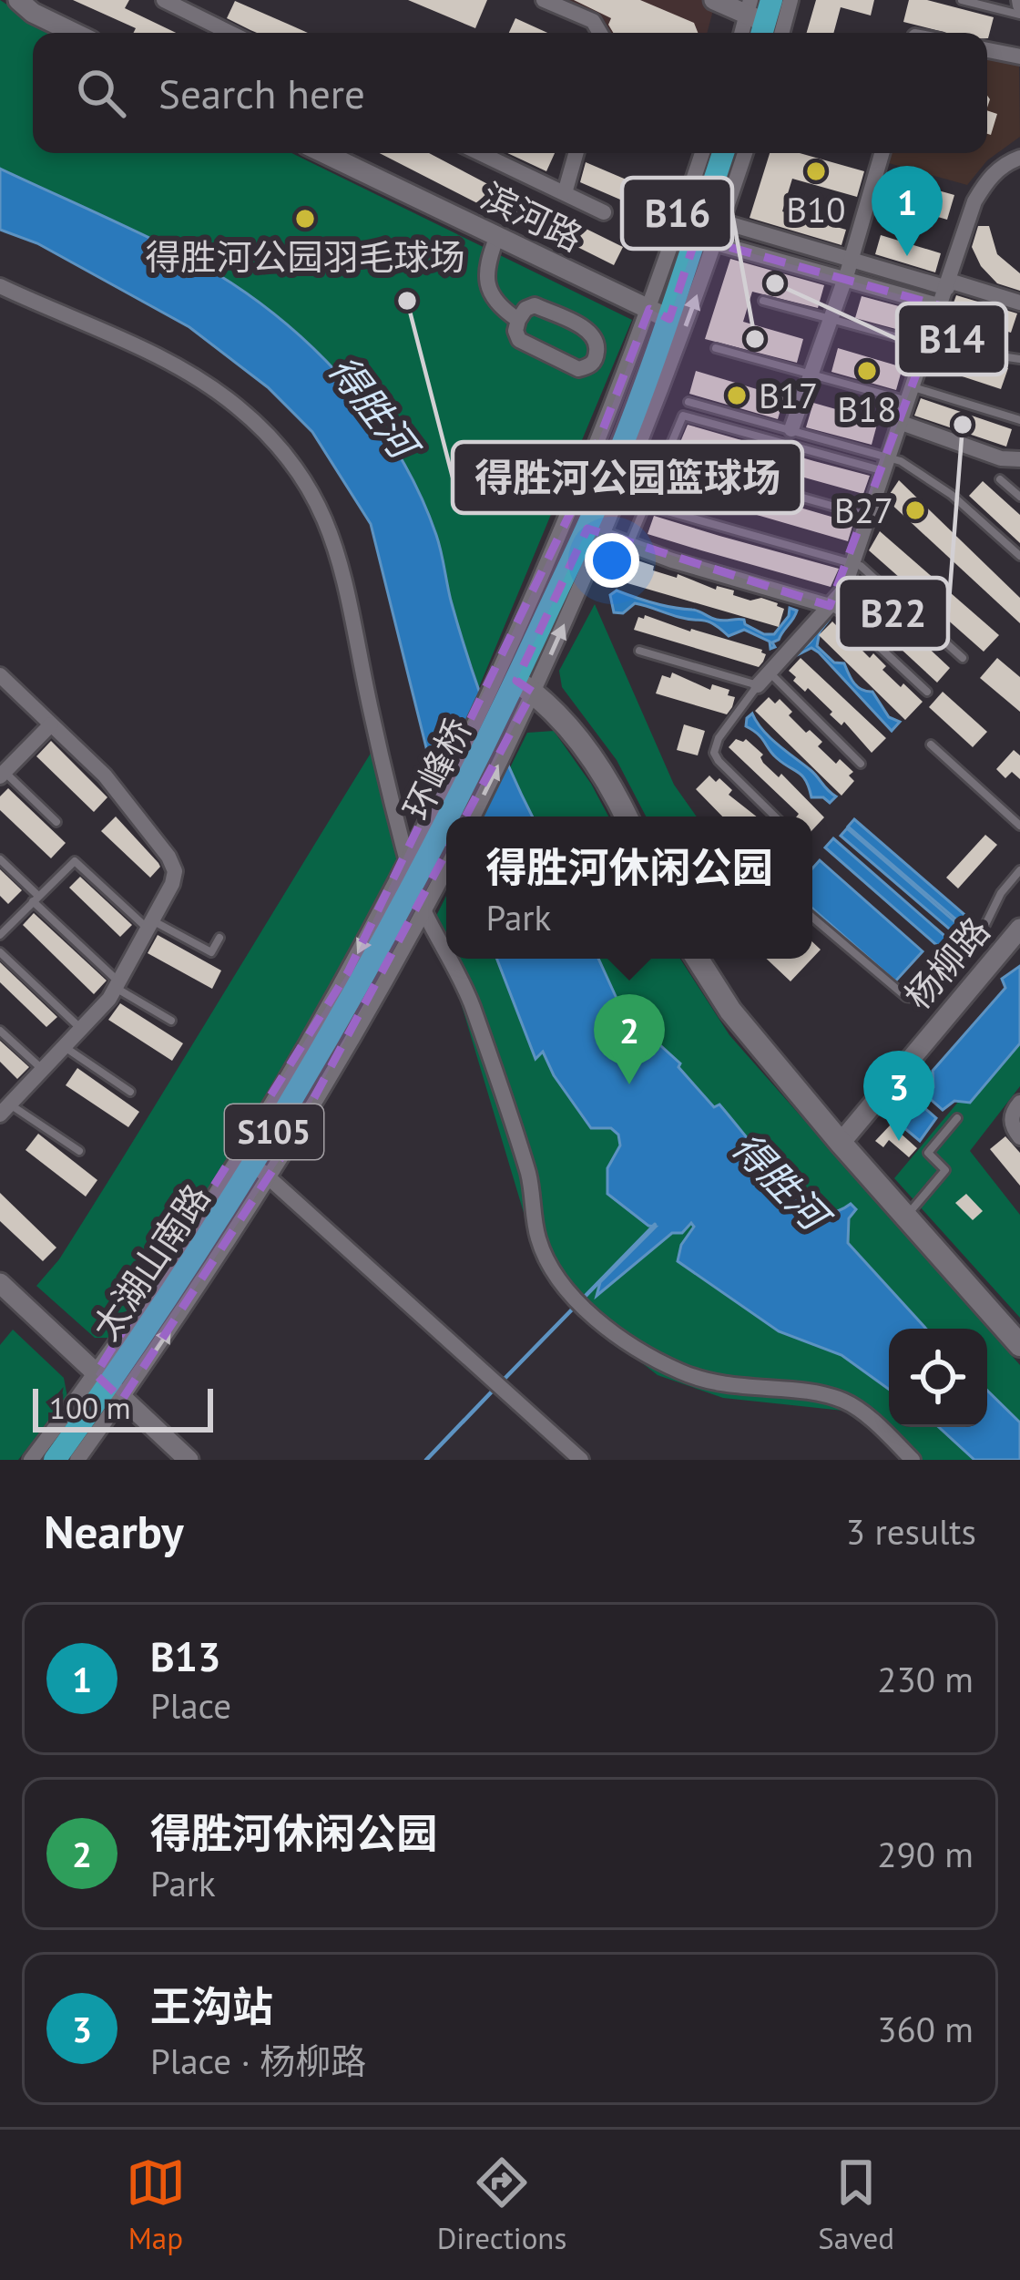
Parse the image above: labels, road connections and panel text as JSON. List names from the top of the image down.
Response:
{
  "streets": {
    "main road": ["环峰桥", "S105", "太湖山南路"],
    "street": ["滨河路", "杨柳路"]
  },
  "crossings": [
    ["环峰桥", "太湖山南路"]
  ],
  "water": ["得胜河"],
  "places": [
    "B10",
    "得胜河公园羽毛球场",
    "B14",
    "得胜河公园篮球场",
    "B16",
    "B18",
    "B17",
    "B22",
    "B27"
  ],
  "scale_bar": "100 m",
  "page": {
    "search": "Search here",
    "pins": ["1", "2", "3"],
    "popup": ["得胜河休闲公园", "Park"],
    "scale": "100 m",
    "heading": ["Nearby", "3 results"],
    "list": [
      {
        "mark": "1",
        "name": "B13",
        "note": "Place",
        "value": "230 m"
      },
      {
        "mark": "2",
        "name": "得胜河休闲公园",
        "note": "Park",
        "value": "290 m"
      },
      {
        "mark": "3",
        "name": "王沟站",
        "note": "Place · 杨柳路",
        "value": "360 m"
      }
    ],
    "nav": ["Map", "Directions", "Saved"]
  }
}
